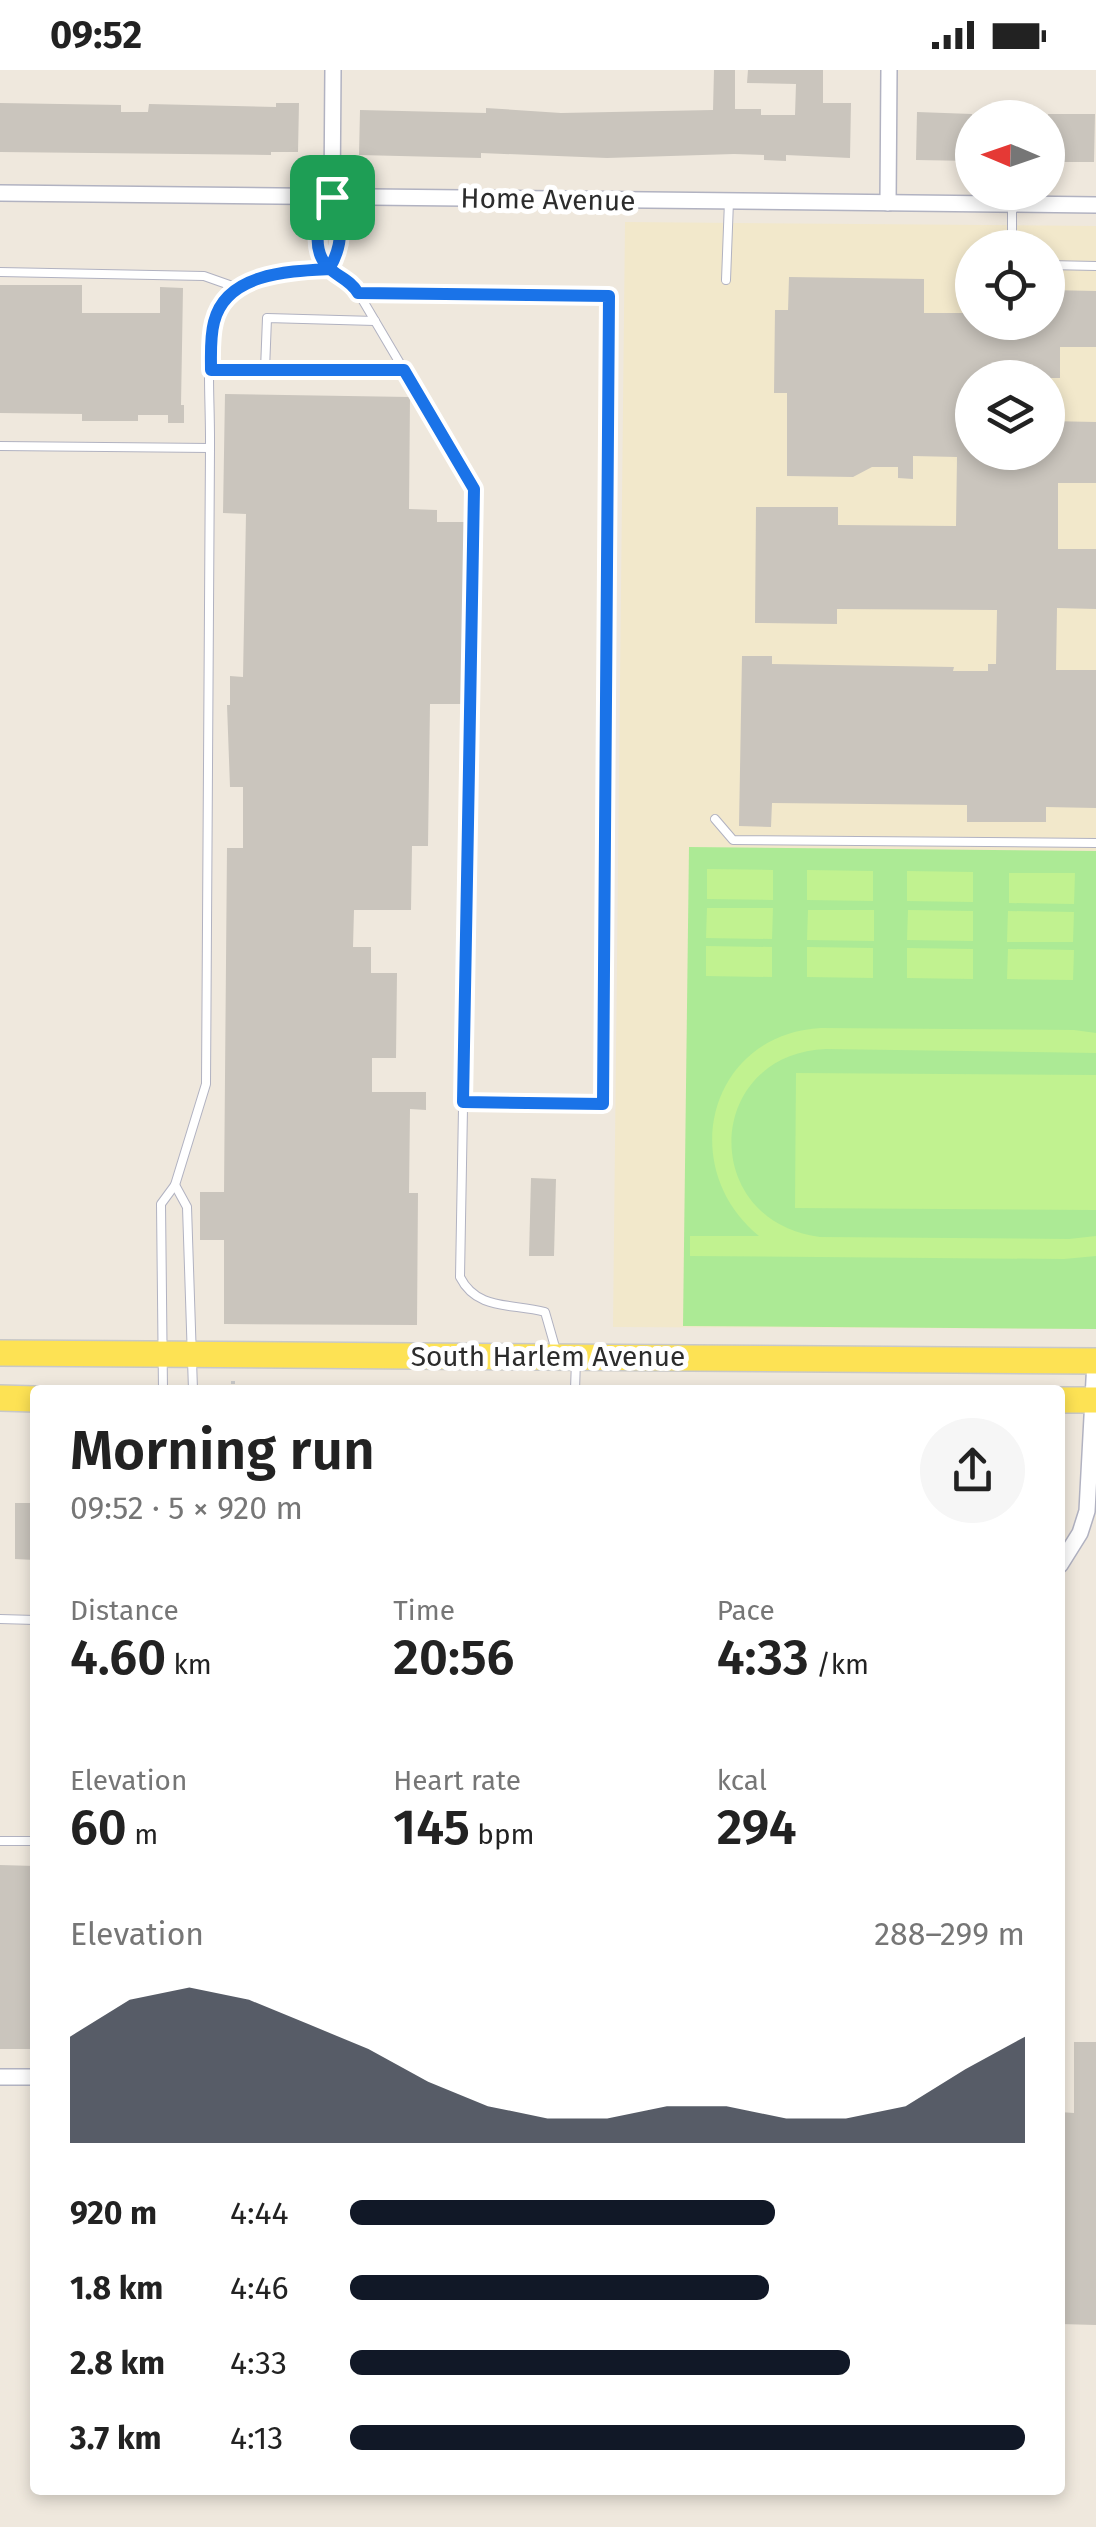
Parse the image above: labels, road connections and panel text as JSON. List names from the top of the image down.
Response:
{
  "streets": {
    "main road": ["South Harlem Avenue"],
    "street": ["Home Avenue"]
  },
  "north": "left",
  "page": {
    "status": "09:52",
    "heading": ["Morning run", "09:52 · 5 × 920 m"],
    "stats": [
      ["Distance", "4.60 km"],
      ["Time", "20:56"],
      ["Pace", "4:33 /km"],
      ["Elevation", "60 m"],
      ["Heart rate", "145 bpm"],
      ["kcal", "294"]
    ],
    "chart": ["Elevation", "288–299 m"],
    "list": [
      {
        "name": "920 m",
        "note": "4:44"
      },
      {
        "name": "1.8 km",
        "note": "4:46"
      },
      {
        "name": "2.8 km",
        "note": "4:33"
      },
      {
        "name": "3.7 km",
        "note": "4:13"
      }
    ]
  }
}
